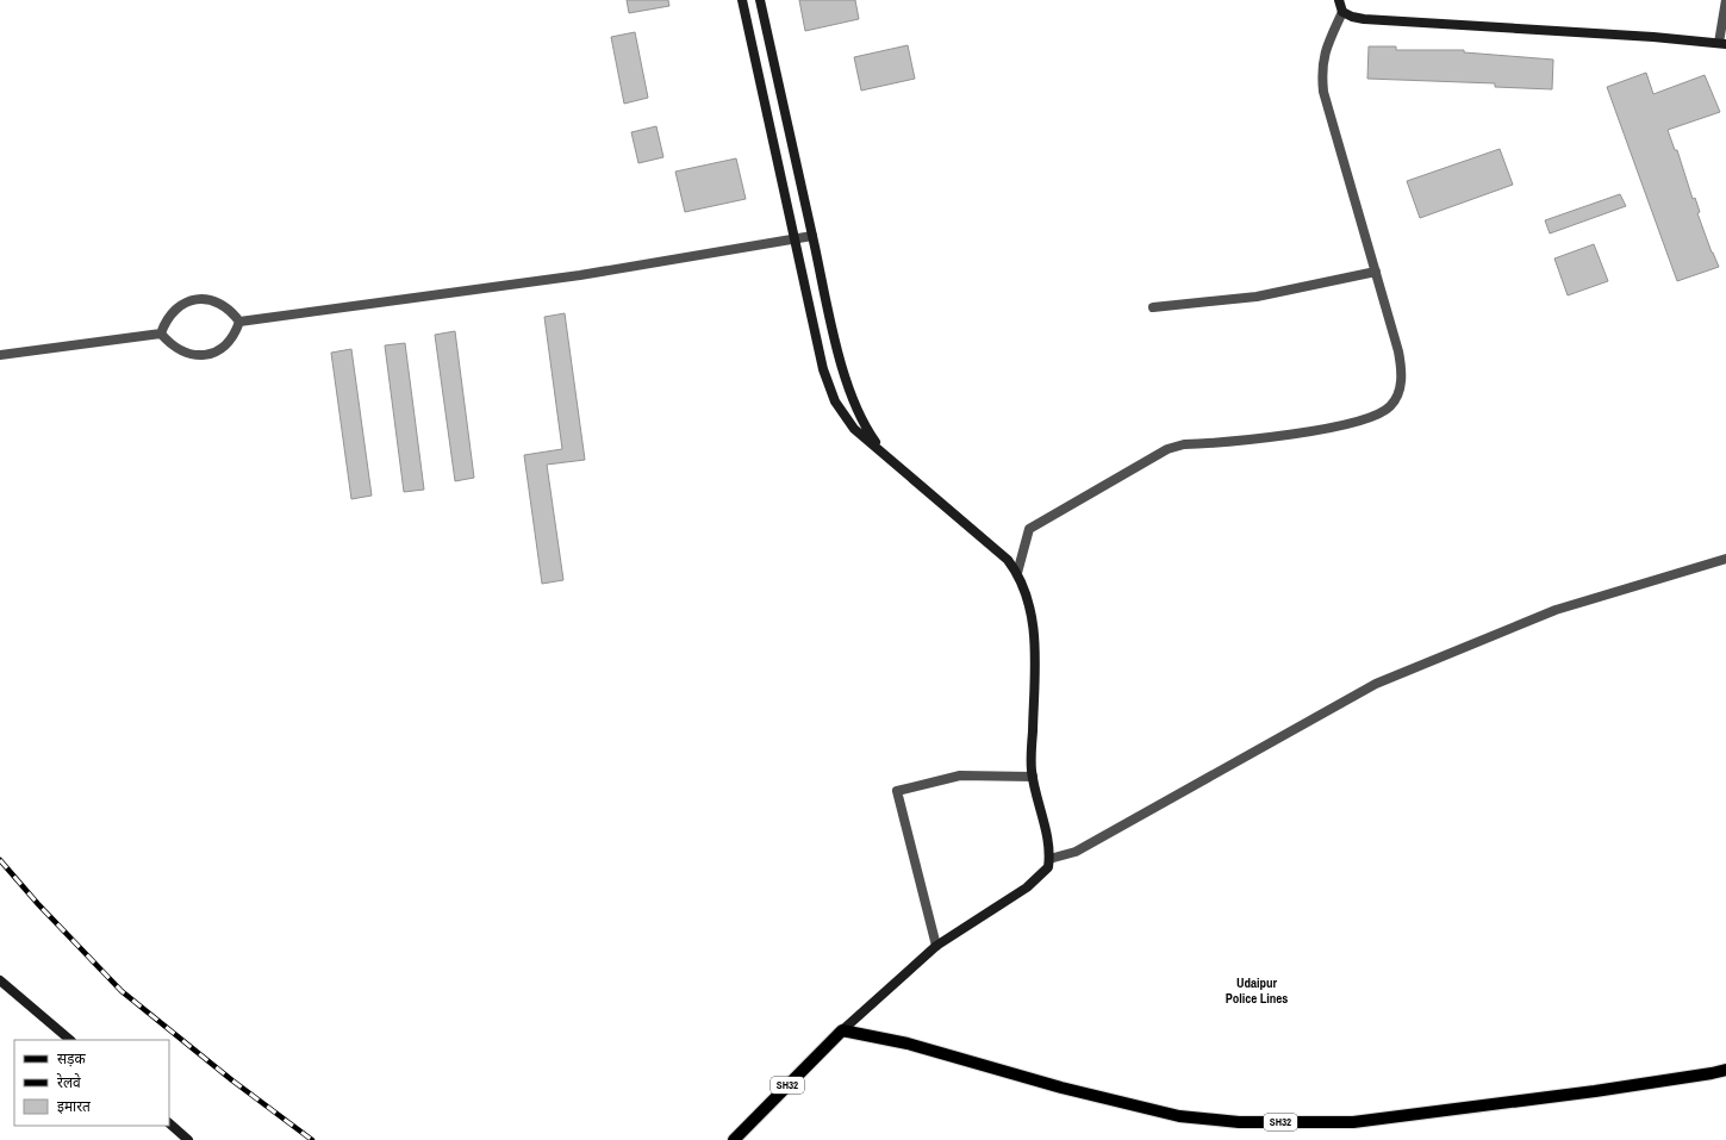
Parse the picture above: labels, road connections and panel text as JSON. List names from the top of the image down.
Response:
{
  "streets": {
    "main road": ["SH32"]
  },
  "districts": ["Udaipur Police Lines"],
  "legend": ["सड़क", "रेलवे", "इमारत"]
}
